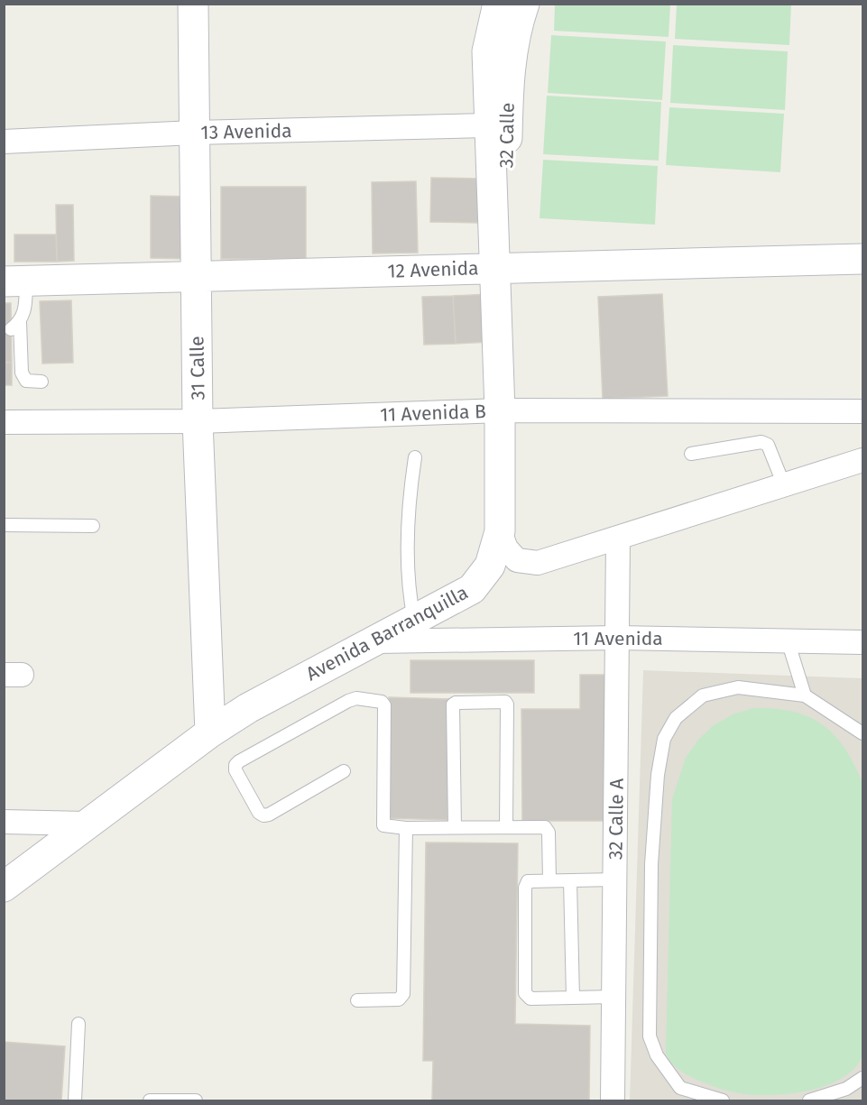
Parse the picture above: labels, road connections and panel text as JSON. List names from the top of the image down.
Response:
{
  "streets": {
    "main road": [
      "32 Calle",
      "12 Avenida",
      "31 Calle",
      "Avenida Barranquilla"
    ],
    "street": [
      "13 Avenida",
      "11 Avenida B",
      "11 Avenida",
      "32 Calle A"
    ]
  },
  "crossings": [
    ["13 Avenida", "32 Calle"],
    ["13 Avenida", "31 Calle"],
    ["32 Calle", "12 Avenida"],
    ["32 Calle", "11 Avenida B"],
    ["32 Calle", "Avenida Barranquilla"],
    ["12 Avenida", "31 Calle"],
    ["31 Calle", "11 Avenida B"],
    ["31 Calle", "Avenida Barranquilla"],
    ["Avenida Barranquilla", "11 Avenida"],
    ["11 Avenida", "32 Calle A"]
  ]
}
